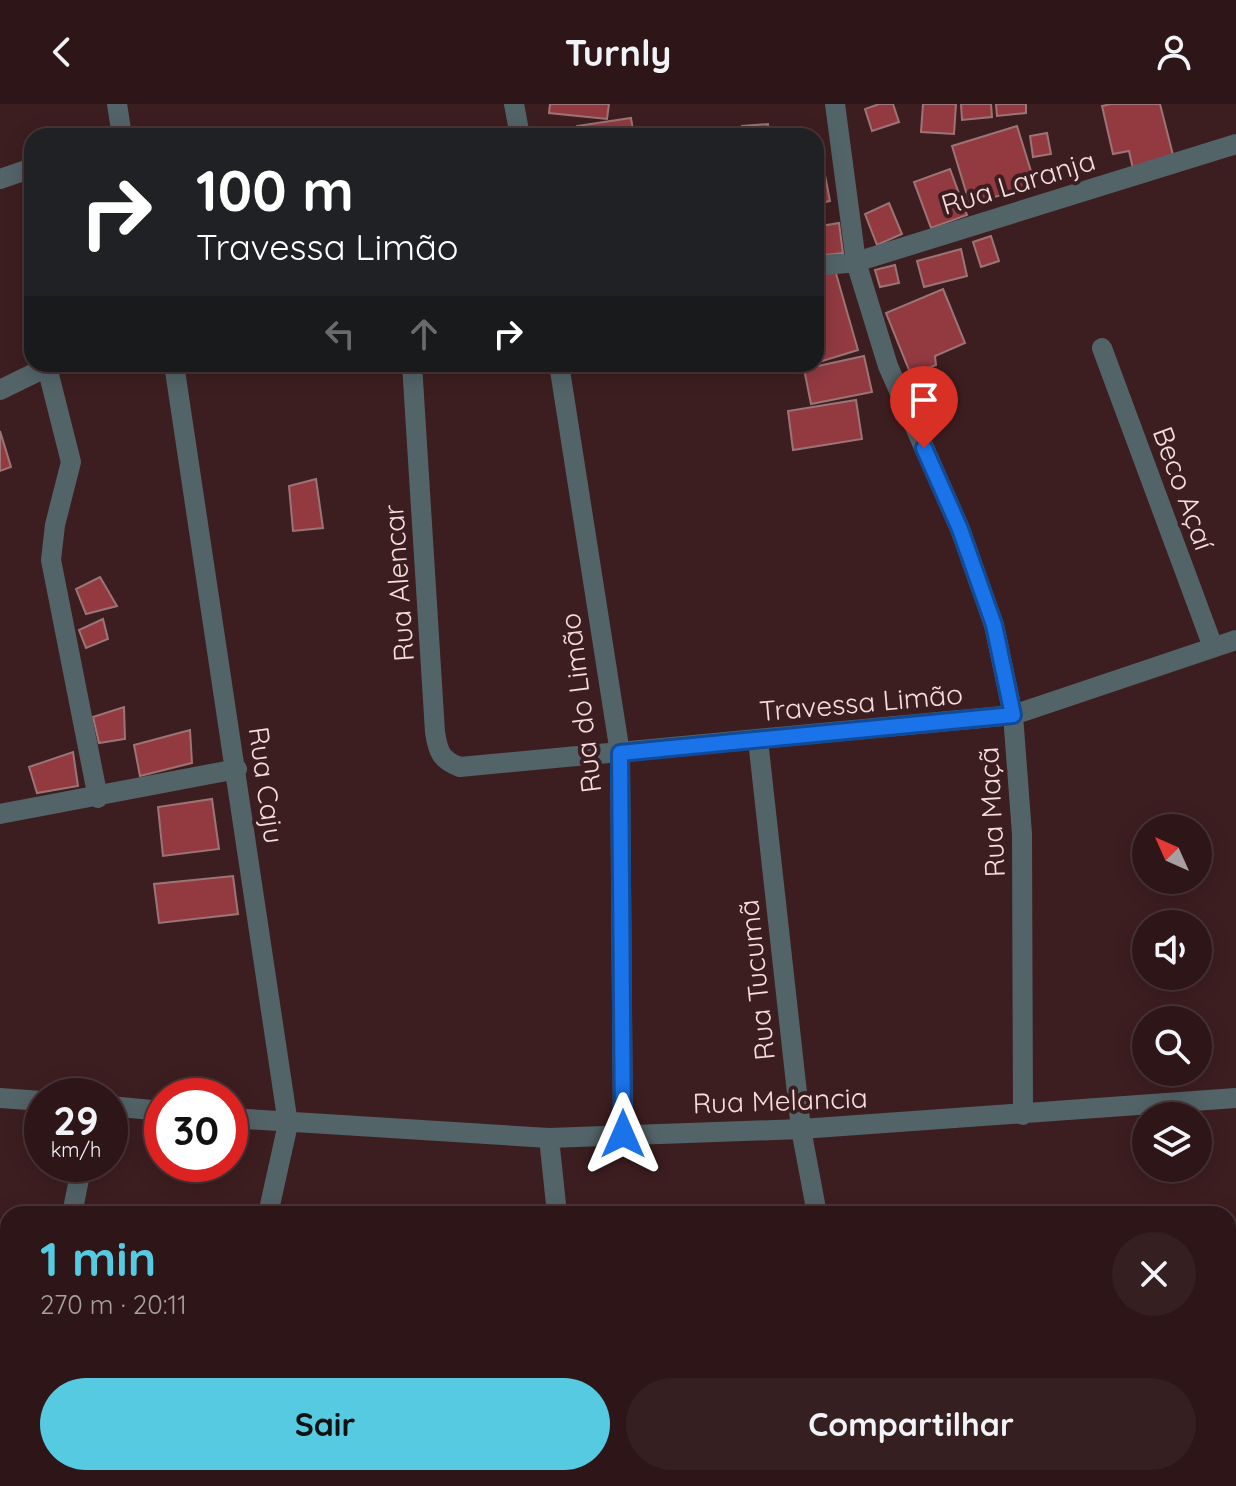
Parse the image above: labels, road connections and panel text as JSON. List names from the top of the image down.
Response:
{
  "streets": {
    "street": [
      "Rua Laranja",
      "Beco Açaí",
      "Rua Alencar",
      "Travessa Limão",
      "Rua do Limão",
      "Rua Caju",
      "Rua Maçã",
      "Rua Tucumã",
      "Rua Melancia"
    ]
  },
  "crossings": [
    ["Rua Laranja", "Rua Maçã"],
    ["Beco Açaí", "Travessa Limão"],
    ["Rua Alencar", "Travessa Limão"],
    ["Travessa Limão", "Rua do Limão"],
    ["Travessa Limão", "Rua Maçã"],
    ["Travessa Limão", "Rua Tucumã"],
    ["Rua do Limão", "Rua Melancia"],
    ["Rua Caju", "Rua Melancia"],
    ["Rua Maçã", "Rua Melancia"],
    ["Rua Tucumã", "Rua Melancia"]
  ],
  "north": "top left",
  "page": {
    "header": "Turnly",
    "turn": ["100 m", "Travessa Limão"],
    "speed": "29 km/h",
    "limit": "30",
    "heading": ["1 min", "270 m · 20:11"],
    "buttons": ["Sair", "Compartilhar"]
  }
}
